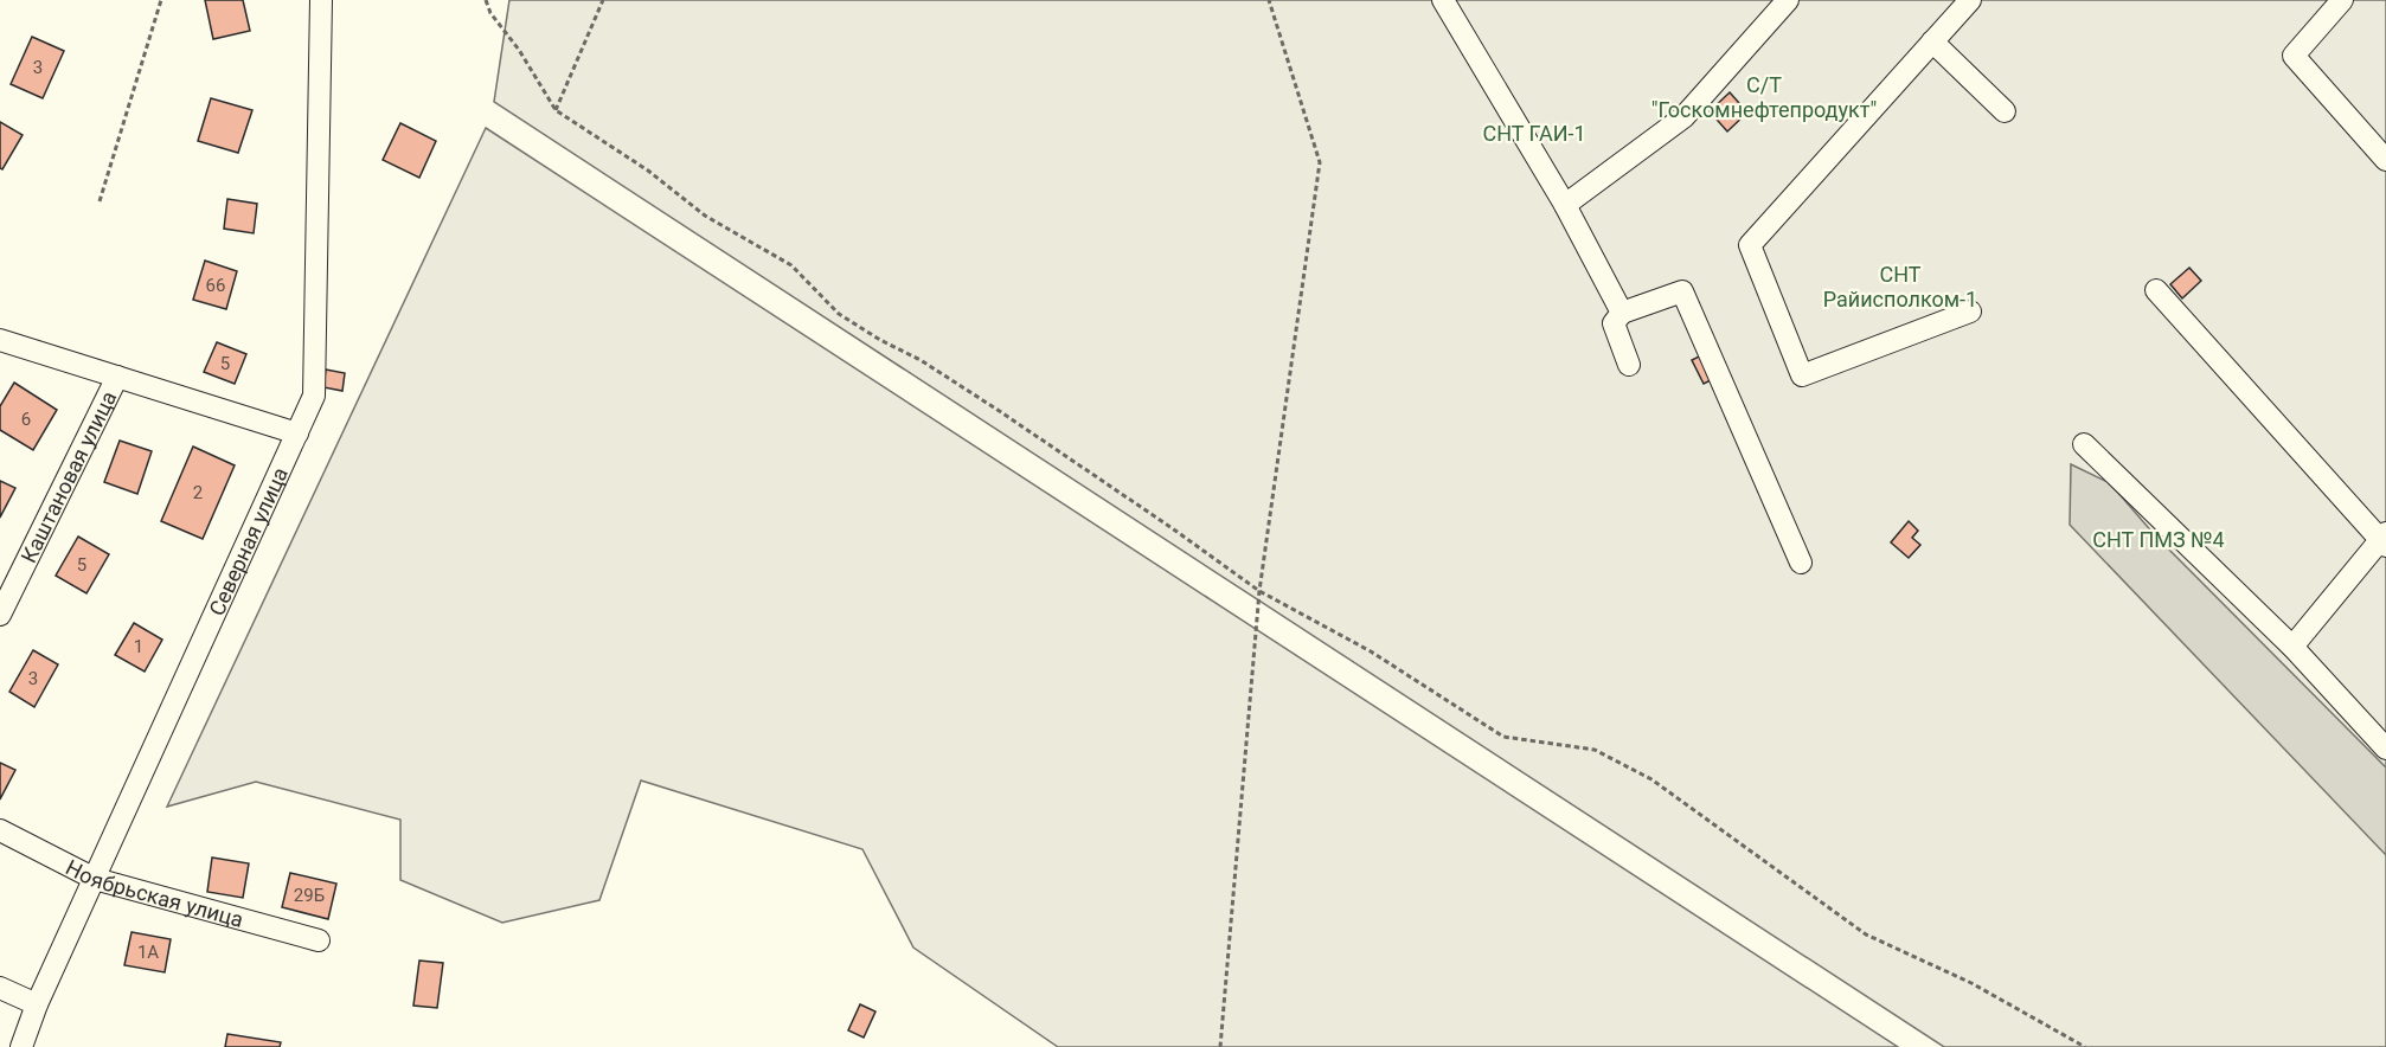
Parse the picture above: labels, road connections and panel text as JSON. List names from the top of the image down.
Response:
{
  "streets": {
    "street": ["Каштановая улица", "Северная улица", "Ноябрьская улица"]
  },
  "crossings": [
    ["Северная улица", "Ноябрьская улица"]
  ],
  "parks": [
    "С/Т \"Госкомнефтепродукт\"",
    "СНТ ГАИ-1",
    "СНТ Райисполком-1",
    "СНТ ПМЗ №4"
  ],
  "house_numbers": [
    "3",
    "66",
    "5",
    "6",
    "2",
    "5",
    "1",
    "3",
    "29Б",
    "1А"
  ]
}
